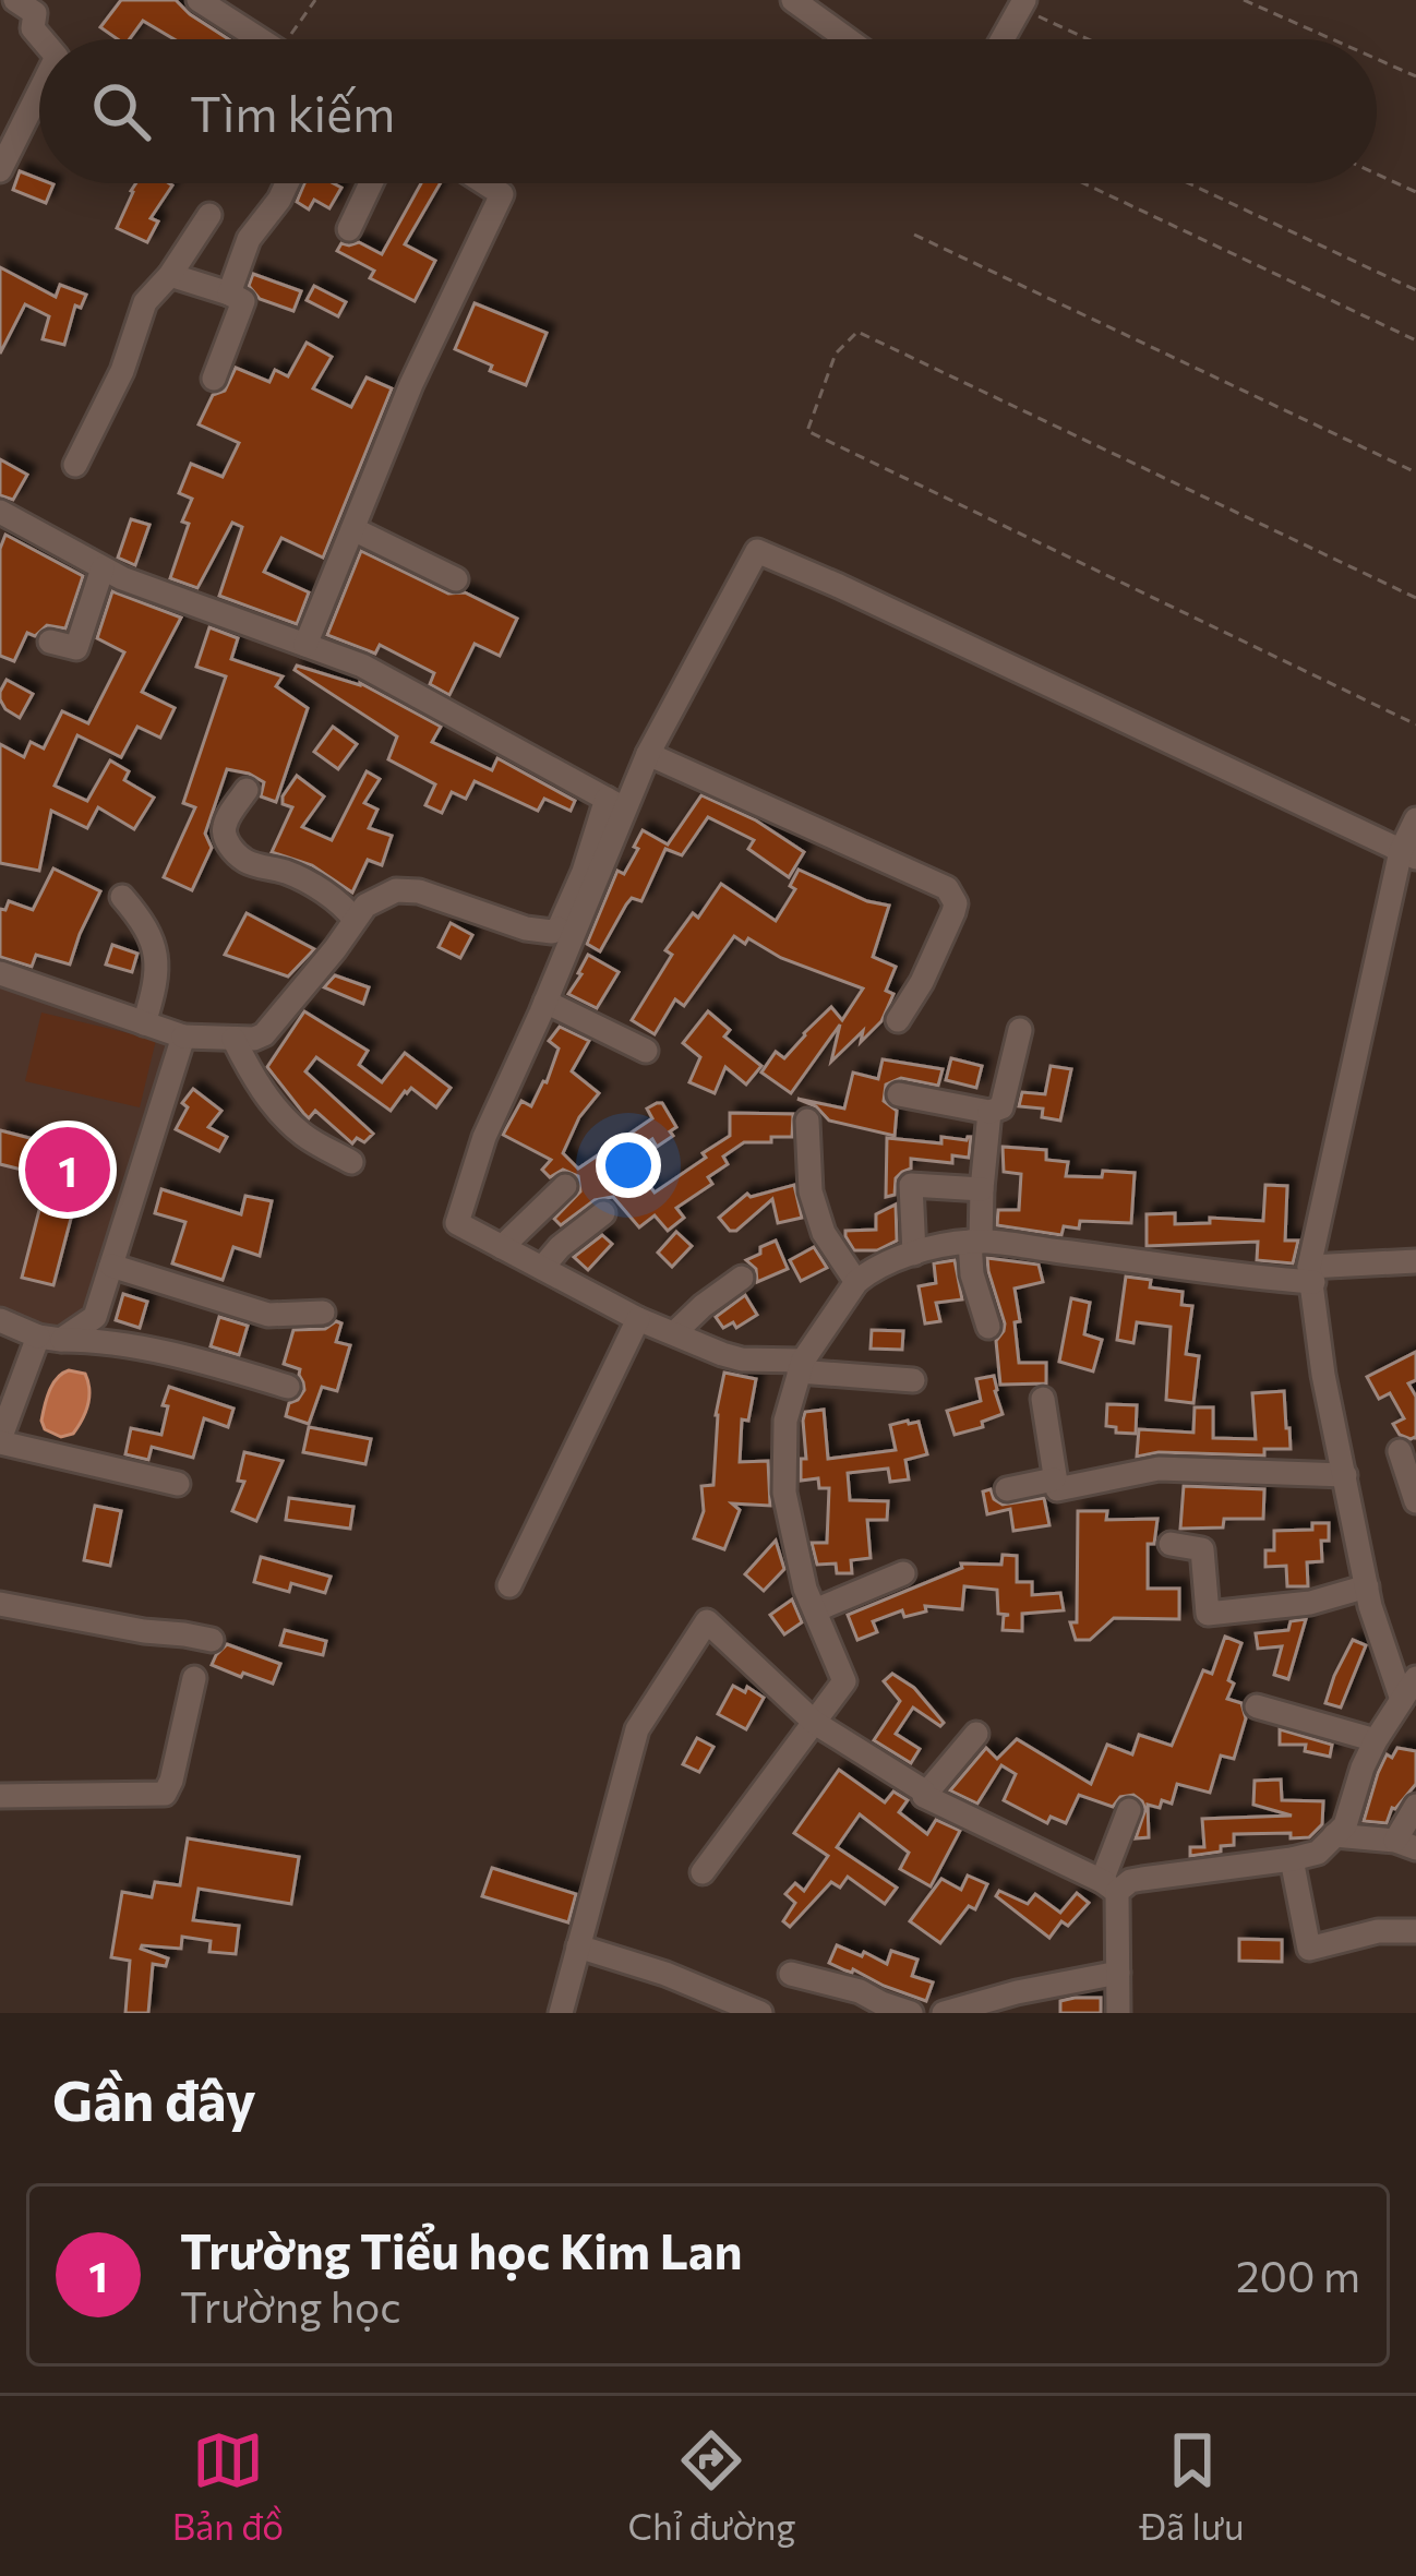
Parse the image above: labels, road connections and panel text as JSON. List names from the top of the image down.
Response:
{
  "page": {
    "search": "Tìm kiếm",
    "pins": "1",
    "heading": "Gần đây",
    "list": [
      {
        "mark": "1",
        "name": "Trường Tiểu học Kim Lan",
        "note": "Trường học",
        "value": "200 m"
      }
    ],
    "nav": ["Bản đồ", "Chỉ đường", "Đã lưu"]
  }
}
